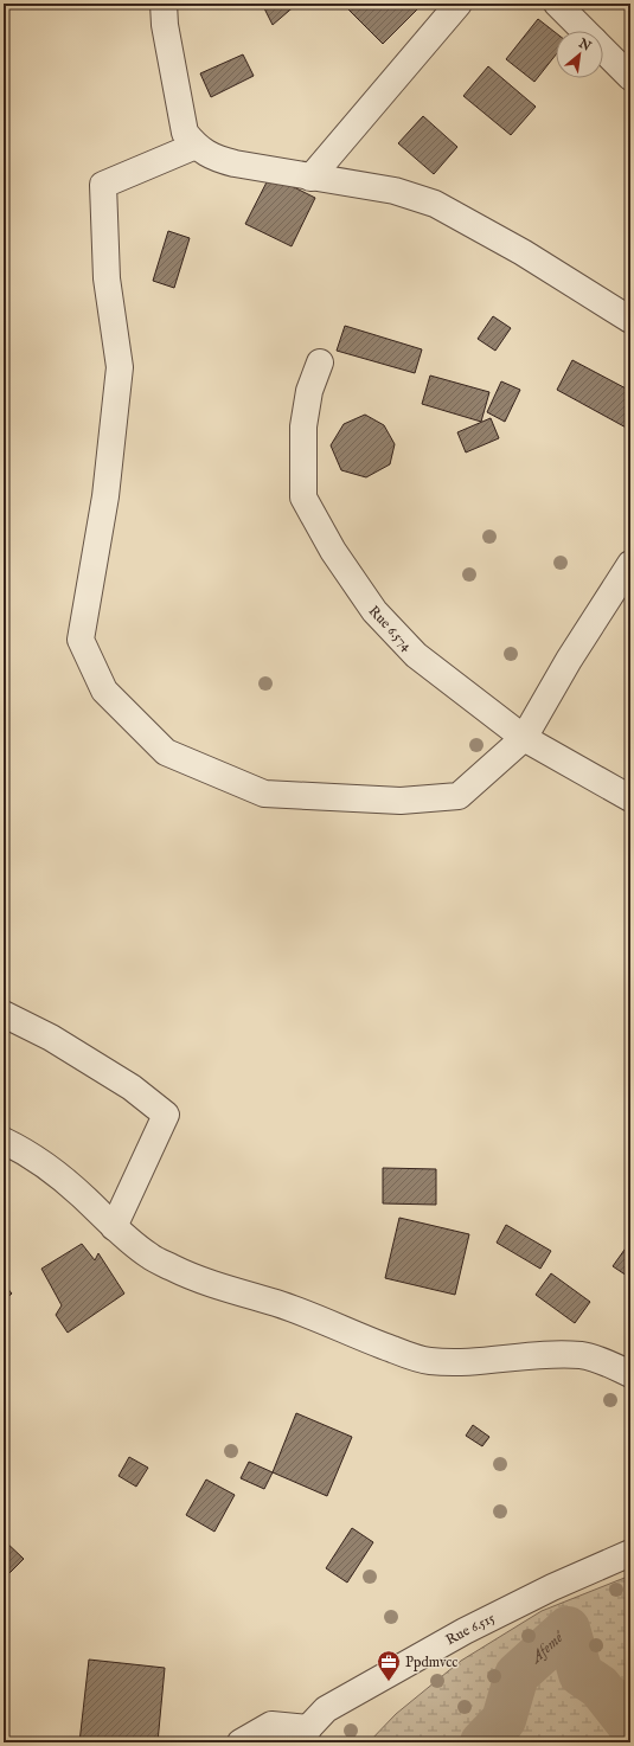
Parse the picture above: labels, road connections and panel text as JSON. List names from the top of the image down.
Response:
{
  "streets": {
    "street": ["Rue 6.574", "Rue 6.515"]
  },
  "water": ["Afemé"],
  "places": {
    "office": ["Ppdmvcc"]
  },
  "north": "top right"
}
